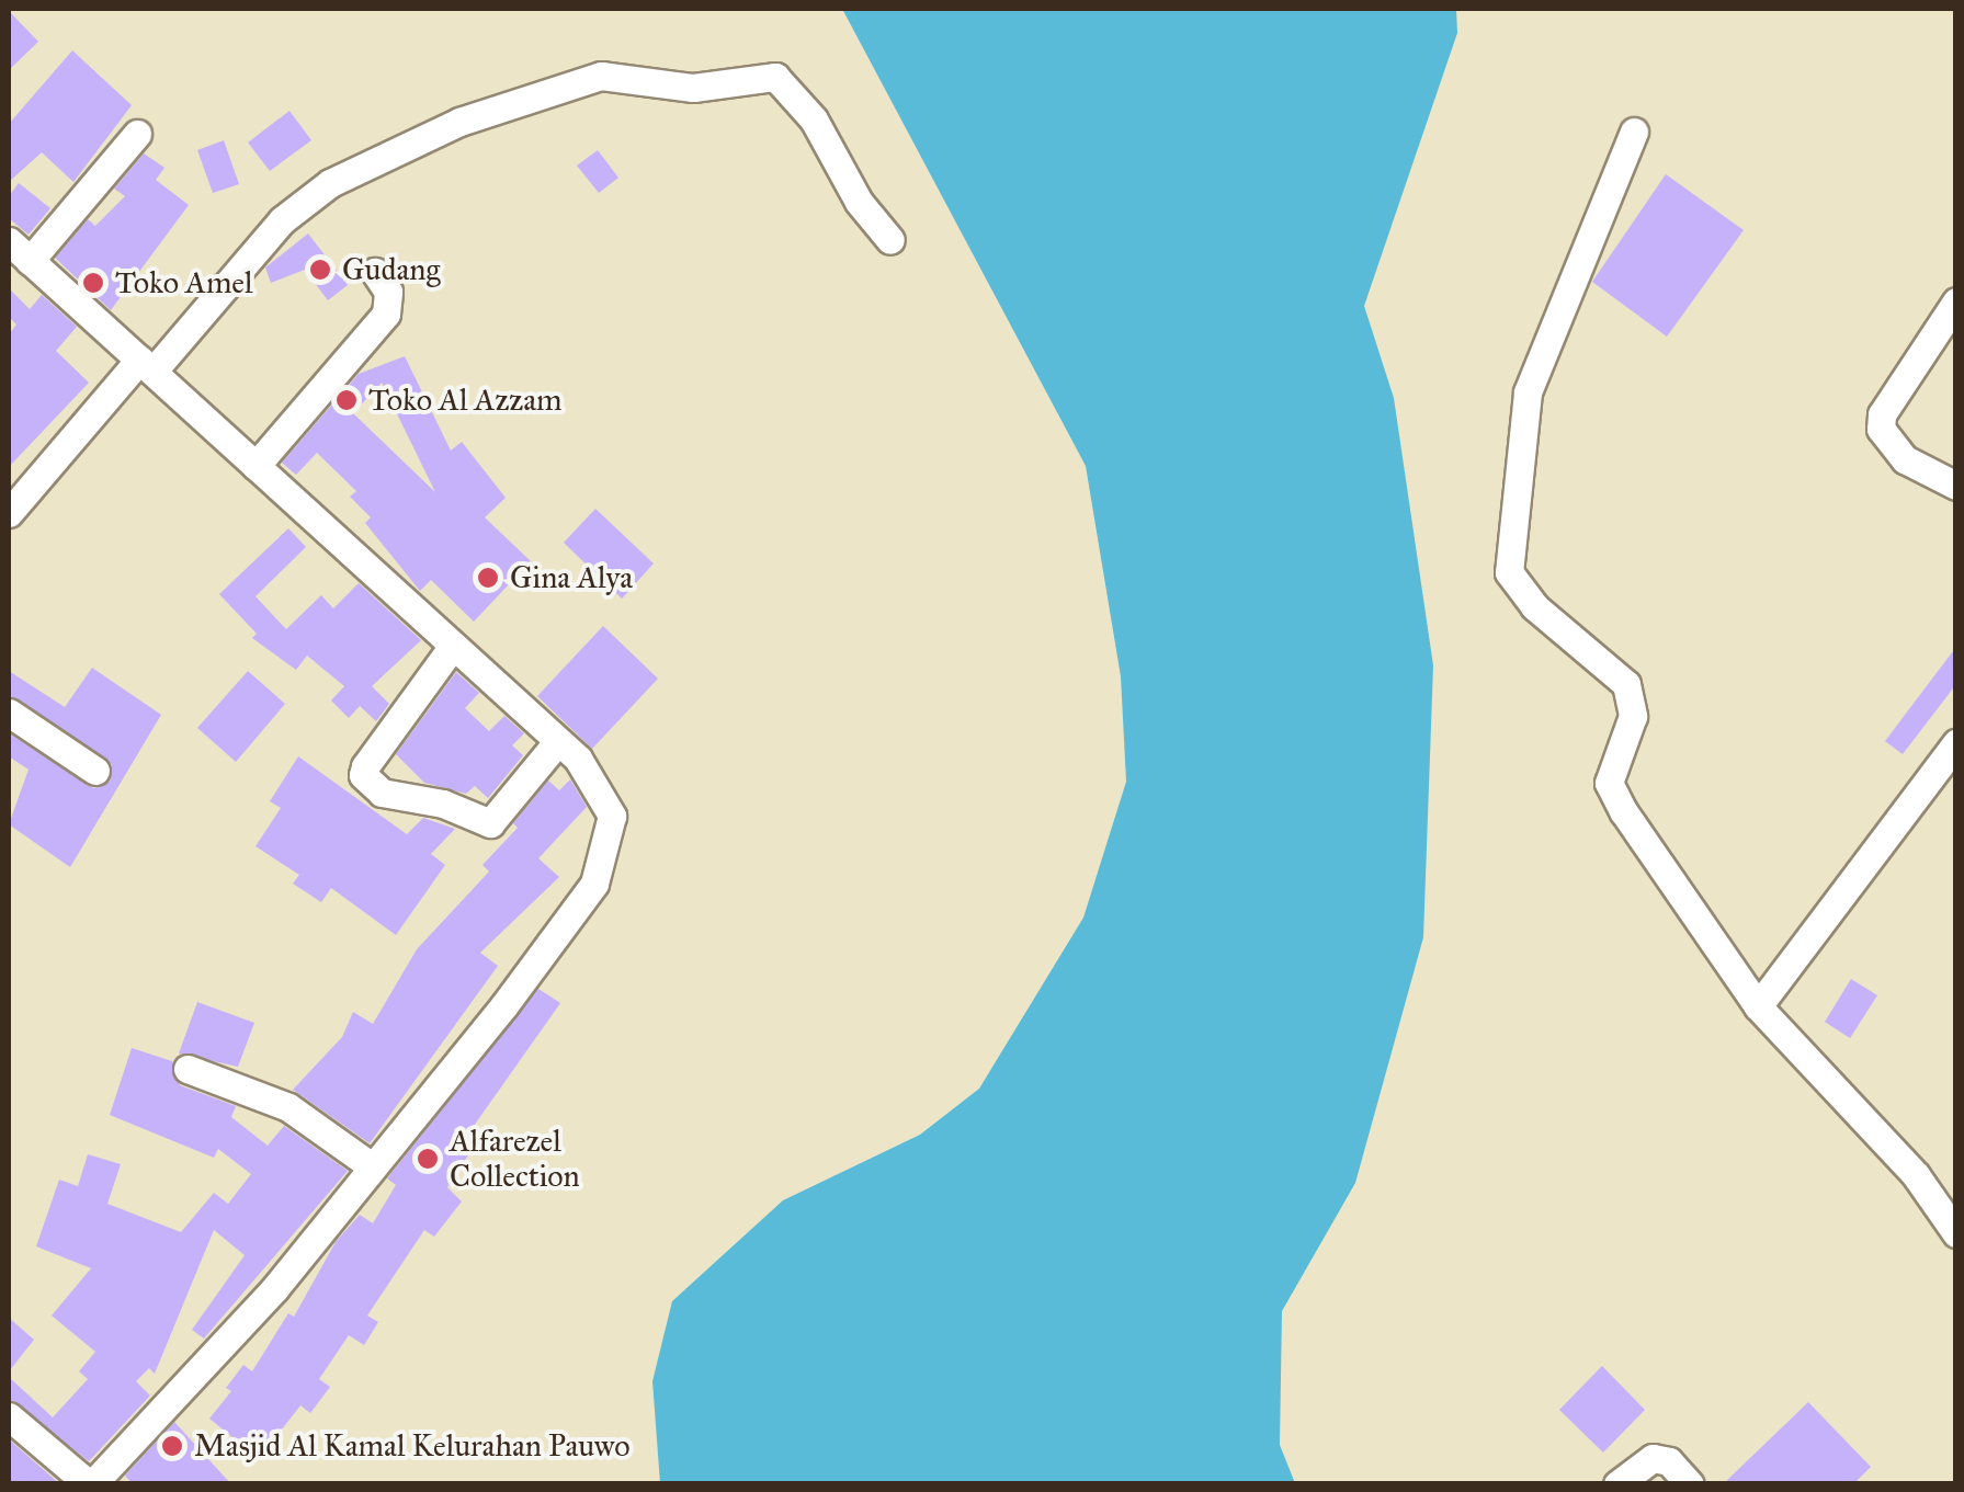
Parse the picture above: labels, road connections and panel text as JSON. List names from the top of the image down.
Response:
{
  "places": [
    "Gudang",
    "Toko Amel",
    "Toko Al Azzam",
    "Gina Alya",
    "Alfarezel Collection",
    "Masjid Al Kamal Kelurahan Pauwo"
  ]
}
